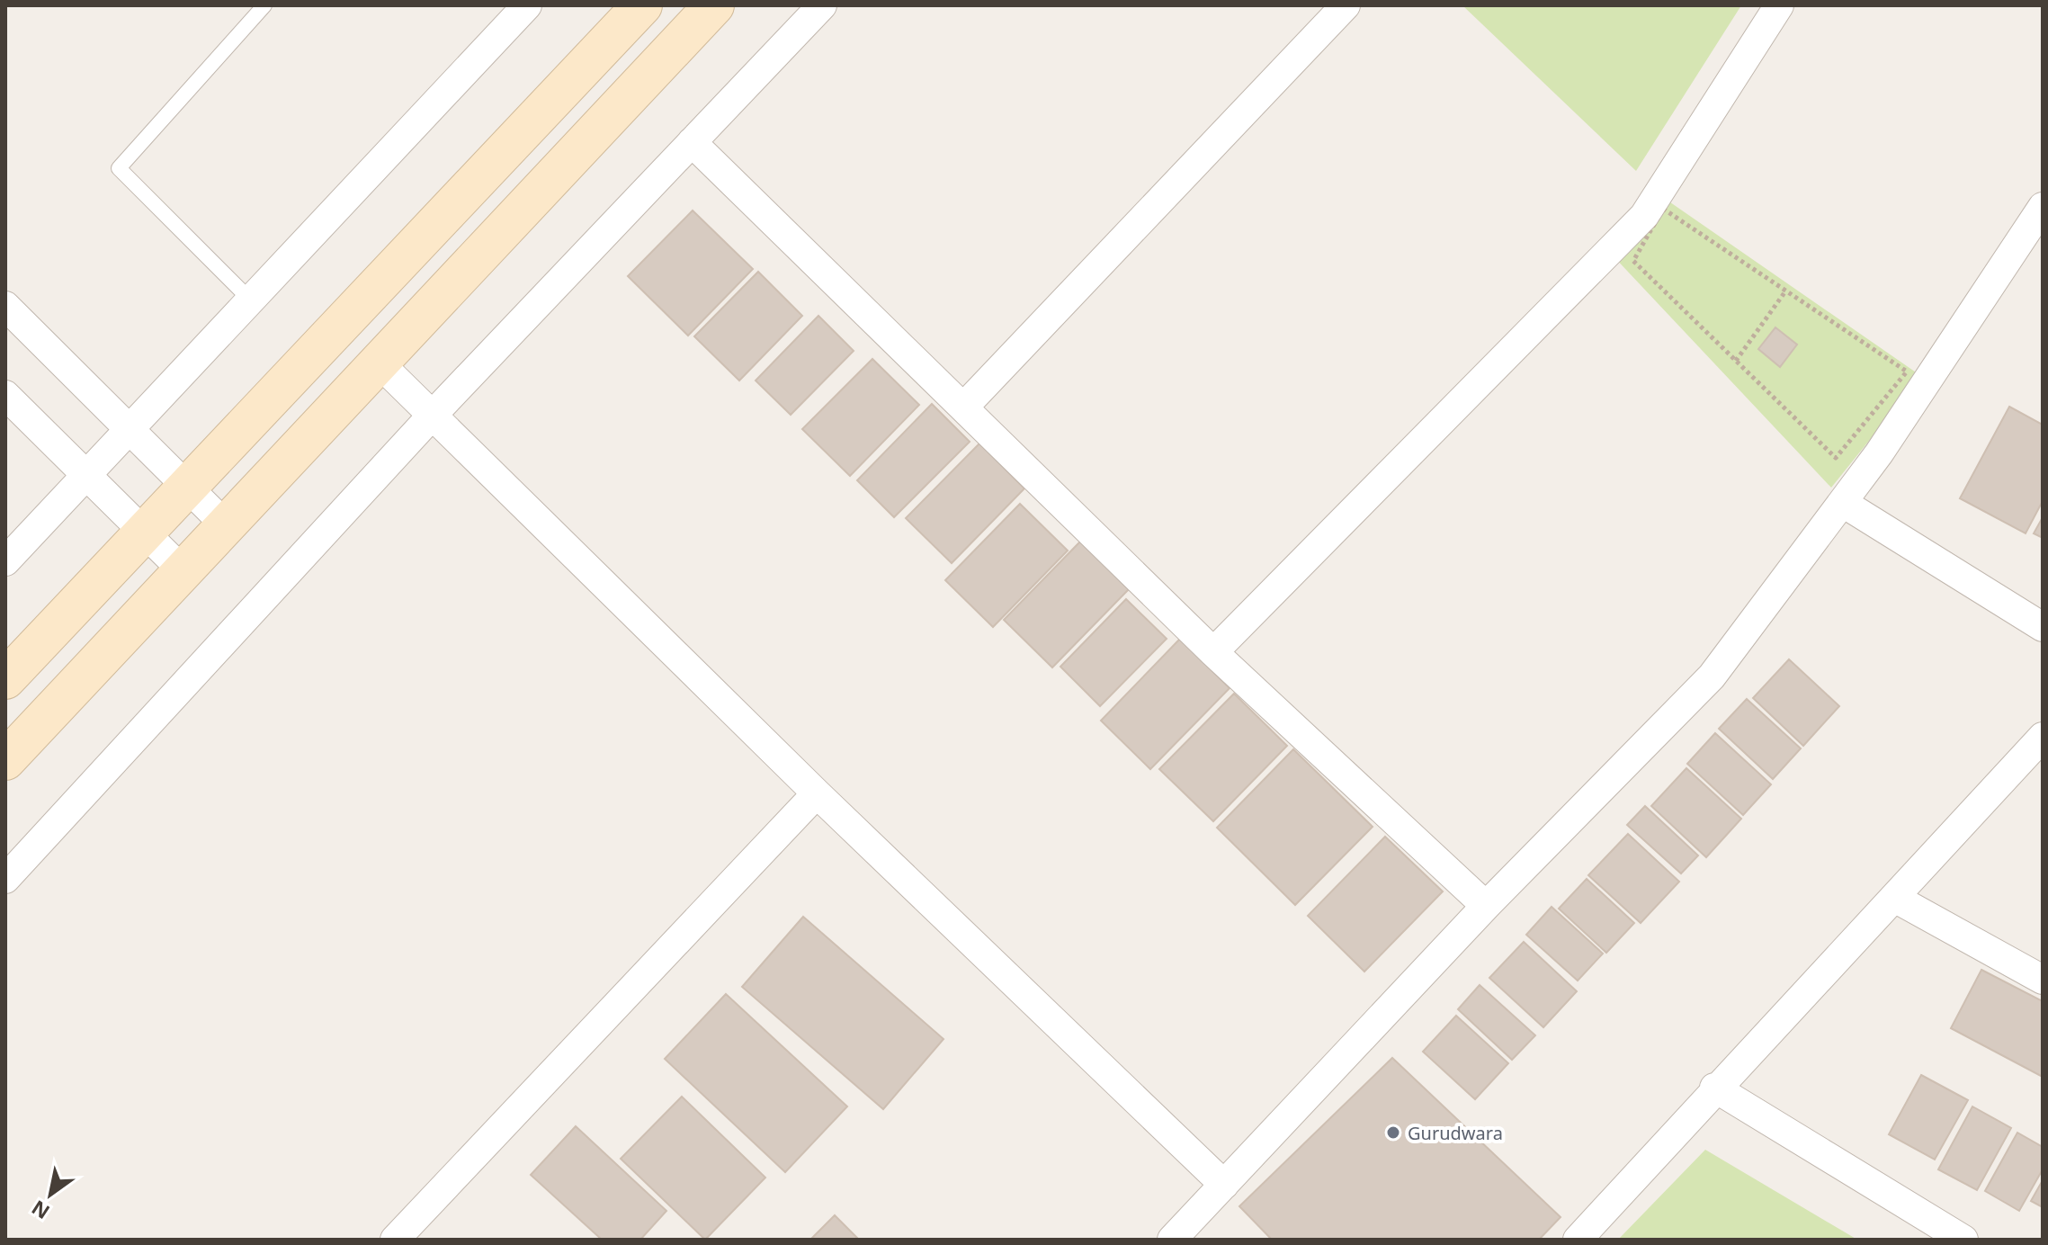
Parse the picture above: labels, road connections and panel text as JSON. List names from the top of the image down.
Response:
{
  "places": ["Gurudwara"],
  "north": "bottom left"
}
